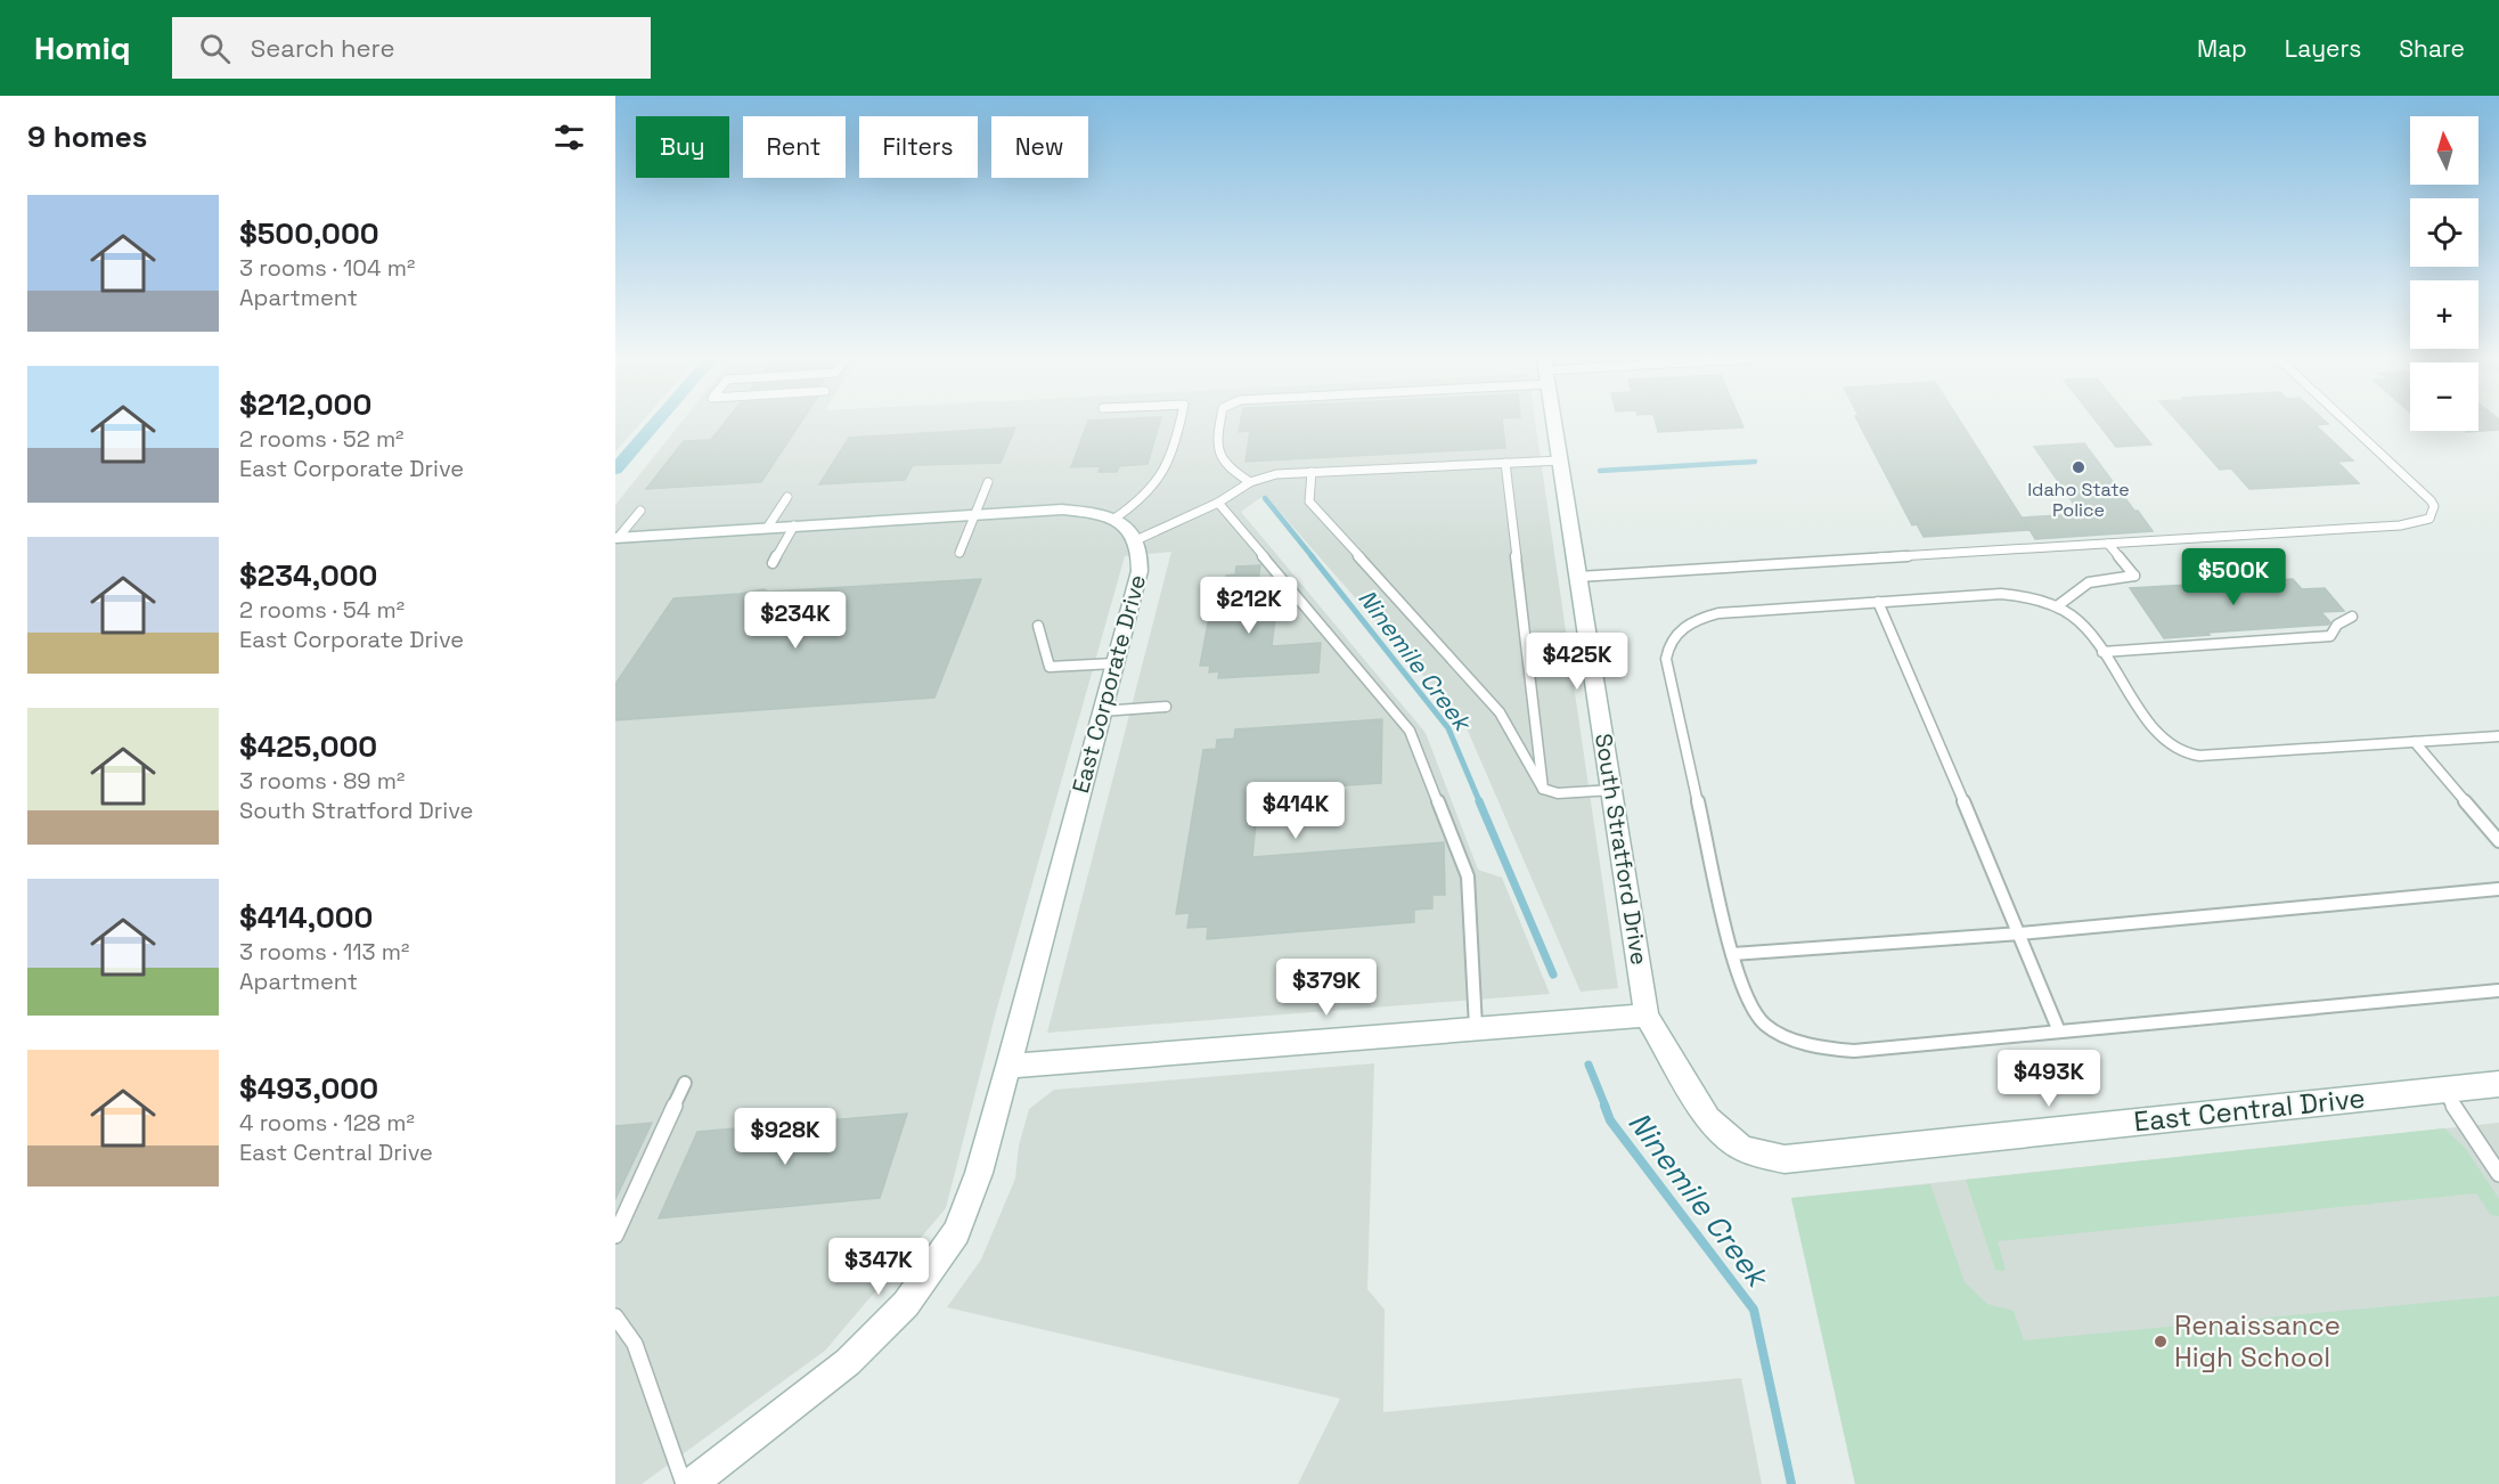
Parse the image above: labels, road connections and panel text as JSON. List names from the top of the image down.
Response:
{
  "streets": {
    "street": ["East Corporate Drive", "South Stratford Drive", "East Central Drive"]
  },
  "crossings": [
    ["South Stratford Drive", "East Central Drive"]
  ],
  "water": ["Ninemile Creek"],
  "places": ["Idaho State Police", "Renaissance High School"],
  "north": "top",
  "page": {
    "header": "Homiq",
    "search": "Search here",
    "nav": ["Map", "Layers", "Share"],
    "heading": "9 homes",
    "map_buttons": ["+", "−"],
    "chip": [
      "Buy",
      "Rent",
      "Filters",
      "New"
    ],
    "list": [
      {
        "name": "$500,000",
        "note": "3 rooms · 104 m² · Apartment"
      },
      {
        "name": "$212,000",
        "note": "2 rooms · 52 m² · East Corporate Drive"
      },
      {
        "name": "$234,000",
        "note": "2 rooms · 54 m² · East Corporate Drive"
      },
      {
        "name": "$425,000",
        "note": "3 rooms · 89 m² · South Stratford Drive"
      },
      {
        "name": "$414,000",
        "note": "3 rooms · 113 m² · Apartment"
      },
      {
        "name": "$493,000",
        "note": "4 rooms · 128 m² · East Central Drive"
      }
    ],
    "price": [
      "$500K",
      "$212K",
      "$234K",
      "$425K",
      "$414K",
      "$379K",
      "$493K",
      "$928K",
      "$347K"
    ]
  }
}
